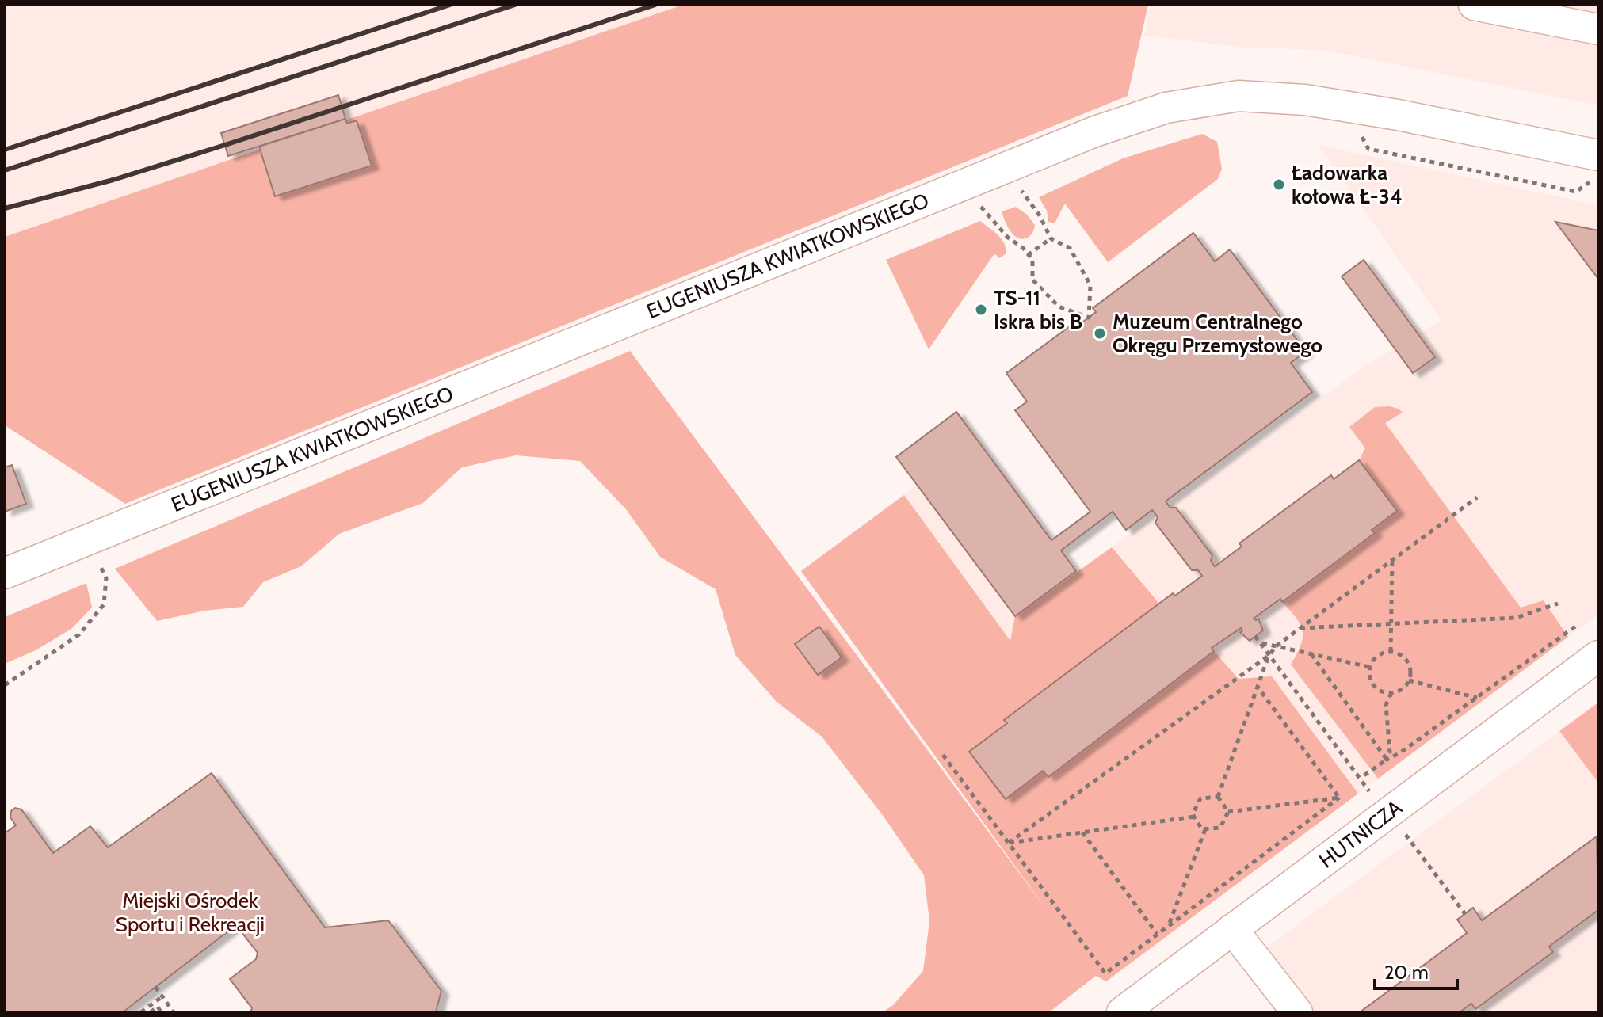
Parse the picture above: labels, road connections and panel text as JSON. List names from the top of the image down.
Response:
{
  "streets": {
    "street": ["EUGENIUSZA KWIATKOWSKIEGO", "HUTNICZA"]
  },
  "parks": ["Miejski Ośrodek Sportu i Rekreacji"],
  "places": ["Ładowarka kołowa Ł-34", "TS-11 Iskra bis B", "Muzeum Centralnego Okręgu Przemysłowego"],
  "scale_bar": "20 m"
}
